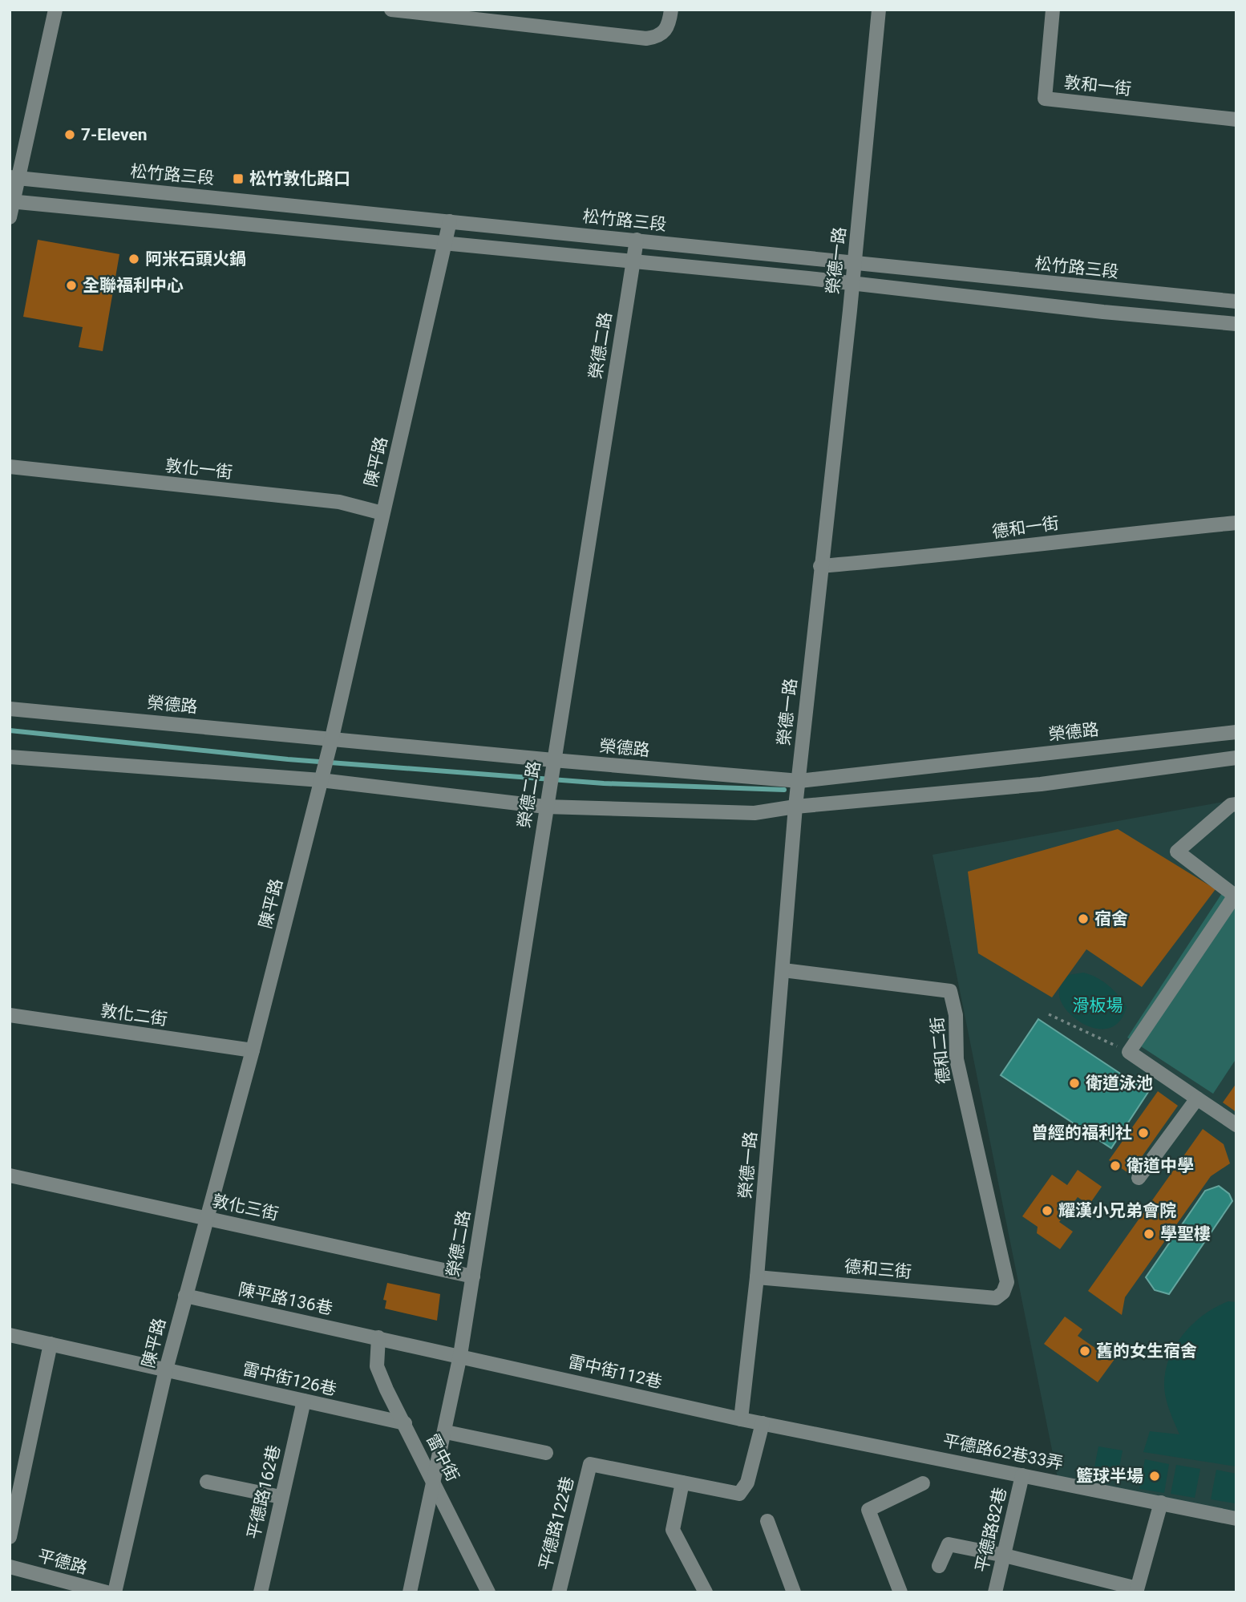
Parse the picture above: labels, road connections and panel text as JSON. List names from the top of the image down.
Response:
{
  "streets": {
    "street": [
      "敦和一街",
      "松竹路三段",
      "榮德一路",
      "榮德二路",
      "陳平路",
      "敦化一街",
      "德和一街",
      "榮德路",
      "敦化二街",
      "德和二街",
      "敦化三街",
      "德和三街",
      "陳平路136巷",
      "雷中街112巷",
      "雷中街126巷",
      "平德路62巷33弄",
      "雷中街",
      "平德路162巷",
      "平德路122巷",
      "平德路82巷",
      "平德路"
    ]
  },
  "crossings": [
    ["松竹路三段", "榮德一路"],
    ["松竹路三段", "榮德二路"],
    ["松竹路三段", "陳平路"],
    ["榮德一路", "德和一街"],
    ["榮德一路", "榮德路"],
    ["榮德一路", "德和二街"],
    ["榮德一路", "德和三街"],
    ["榮德一路", "雷中街112巷"],
    ["榮德二路", "榮德路"],
    ["榮德二路", "敦化三街"],
    ["榮德二路", "雷中街112巷"],
    ["陳平路", "敦化一街"],
    ["陳平路", "榮德路"],
    ["陳平路", "敦化二街"],
    ["陳平路", "敦化三街"],
    ["陳平路", "陳平路136巷"],
    ["陳平路", "雷中街126巷"],
    ["德和二街", "德和三街"],
    ["陳平路136巷", "雷中街112巷"],
    ["陳平路136巷", "雷中街"],
    ["雷中街112巷", "平德路62巷33弄"],
    ["雷中街112巷", "雷中街"],
    ["雷中街126巷", "雷中街"],
    ["雷中街126巷", "平德路162巷"],
    ["平德路62巷33弄", "平德路82巷"]
  ],
  "parks": ["滑板場"],
  "places": {
    "other": [
      "7-Eleven",
      "阿米石頭火鍋",
      "全聯福利中心",
      "宿舍",
      "衛道泳池",
      "曾經的福利社",
      "衛道中學",
      "耀漢小兄弟會院",
      "學聖樓",
      "舊的女生宿舍",
      "籃球半場"
    ],
    "transit": ["松竹敦化路口"]
  }
}
